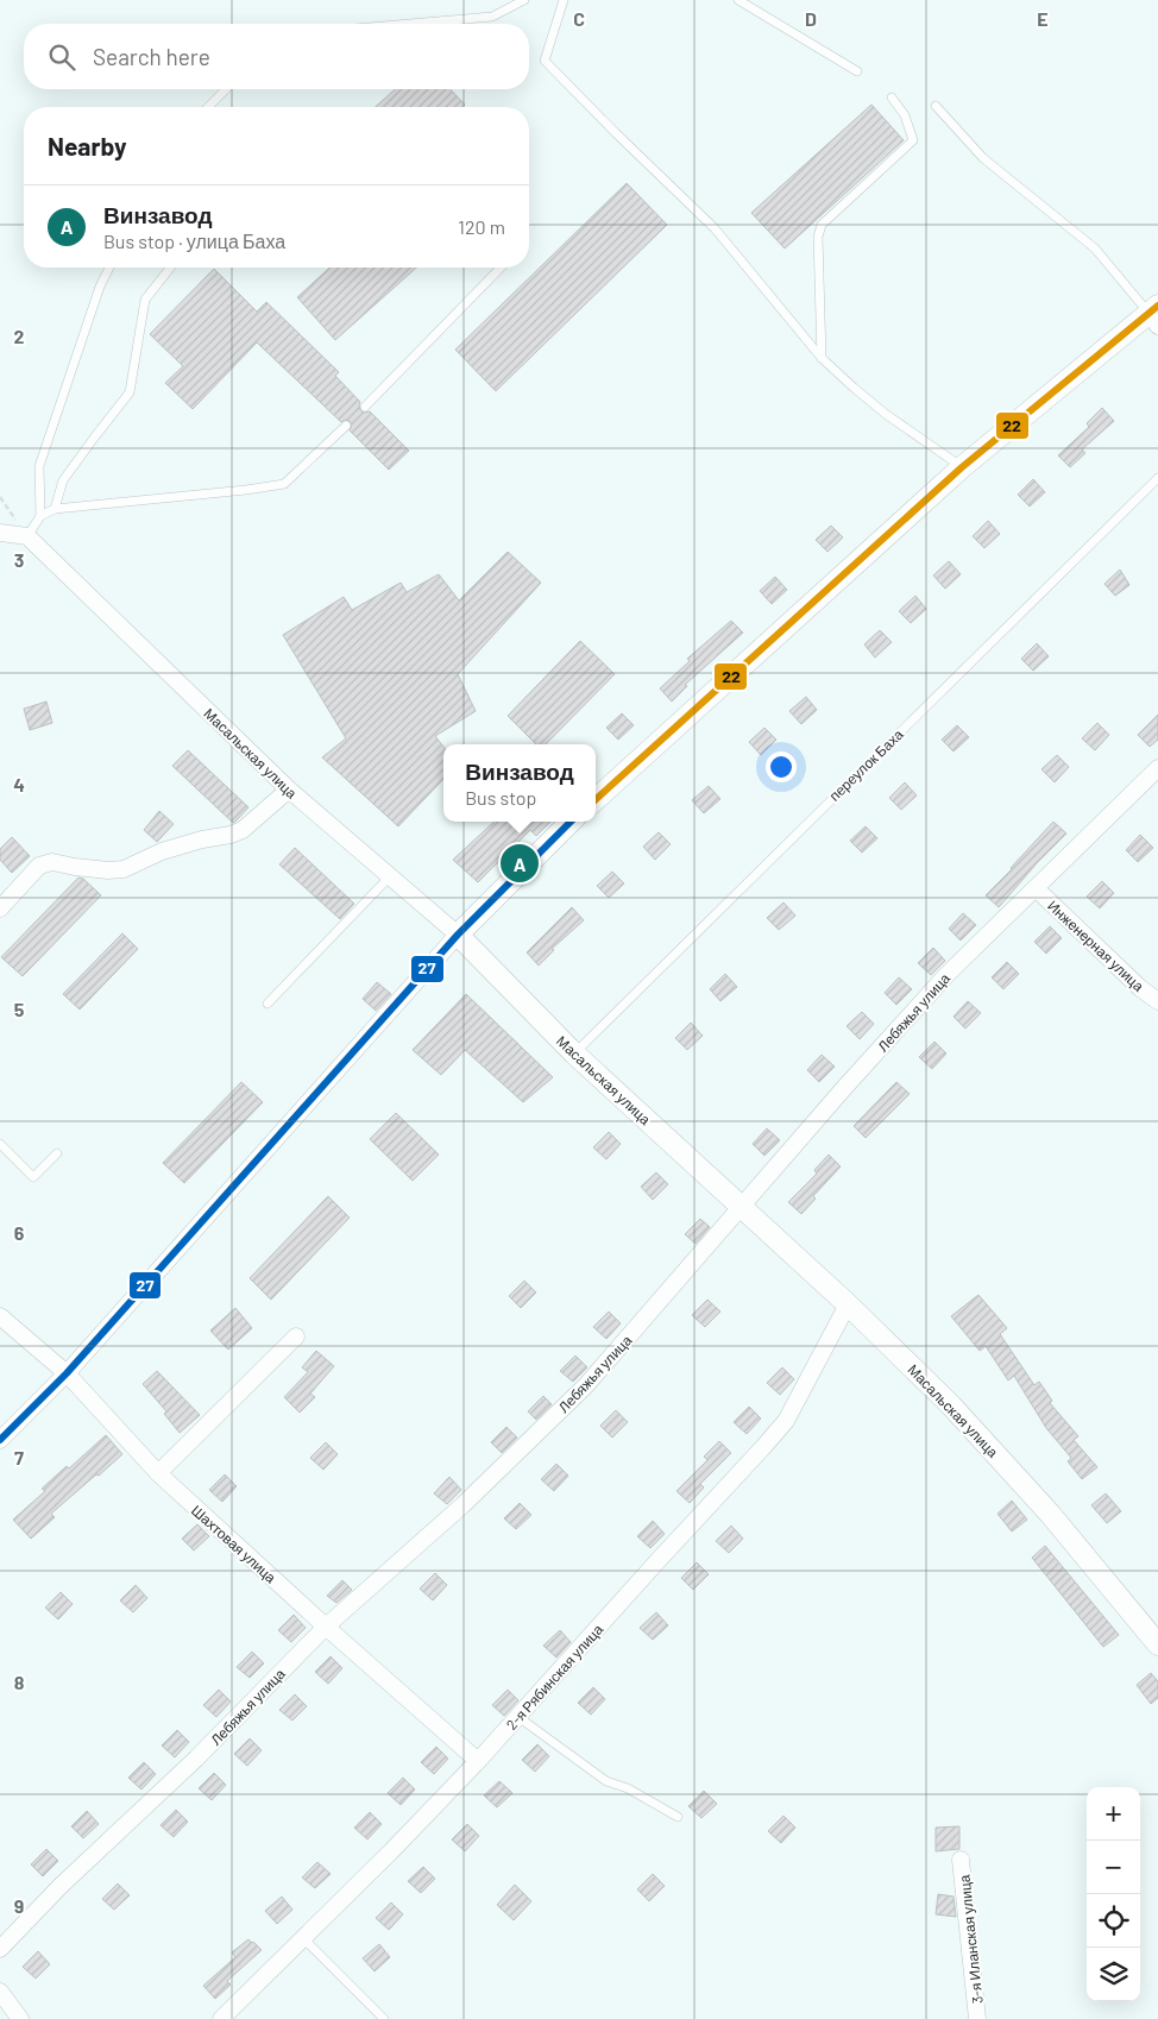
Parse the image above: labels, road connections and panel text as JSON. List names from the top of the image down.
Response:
{
  "streets": {
    "street": [
      "Масальская улица",
      "Инженерная улица",
      "Лебяжья улица",
      "Шахтовая улица",
      "2-я Рябинская улица",
      "3-я Иланская улица"
    ],
    "lane": ["переулок Баха"]
  },
  "crossings": [
    ["Масальская улица", "переулок Баха"],
    ["Масальская улица", "Лебяжья улица"],
    ["Масальская улица", "2-я Рябинская улица"],
    ["Инженерная улица", "Лебяжья улица"],
    ["Лебяжья улица", "Шахтовая улица"],
    ["Шахтовая улица", "2-я Рябинская улица"]
  ],
  "lines": ["transit line 22", "transit line 27"],
  "page": {
    "search": "Search here",
    "heading": "Nearby",
    "list": [
      {
        "mark": "A",
        "name": "Винзавод",
        "note": "Bus stop · улица Баха",
        "value": "120 m"
      }
    ],
    "popup": ["Винзавод", "Bus stop"],
    "pins": "A",
    "map_buttons": ["+", "−"]
  },
  "grid": {
    "columns": ["C", "D", "E"],
    "rows": [
      "2",
      "3",
      "4",
      "5",
      "6",
      "7",
      "8",
      "9"
    ]
  }
}
